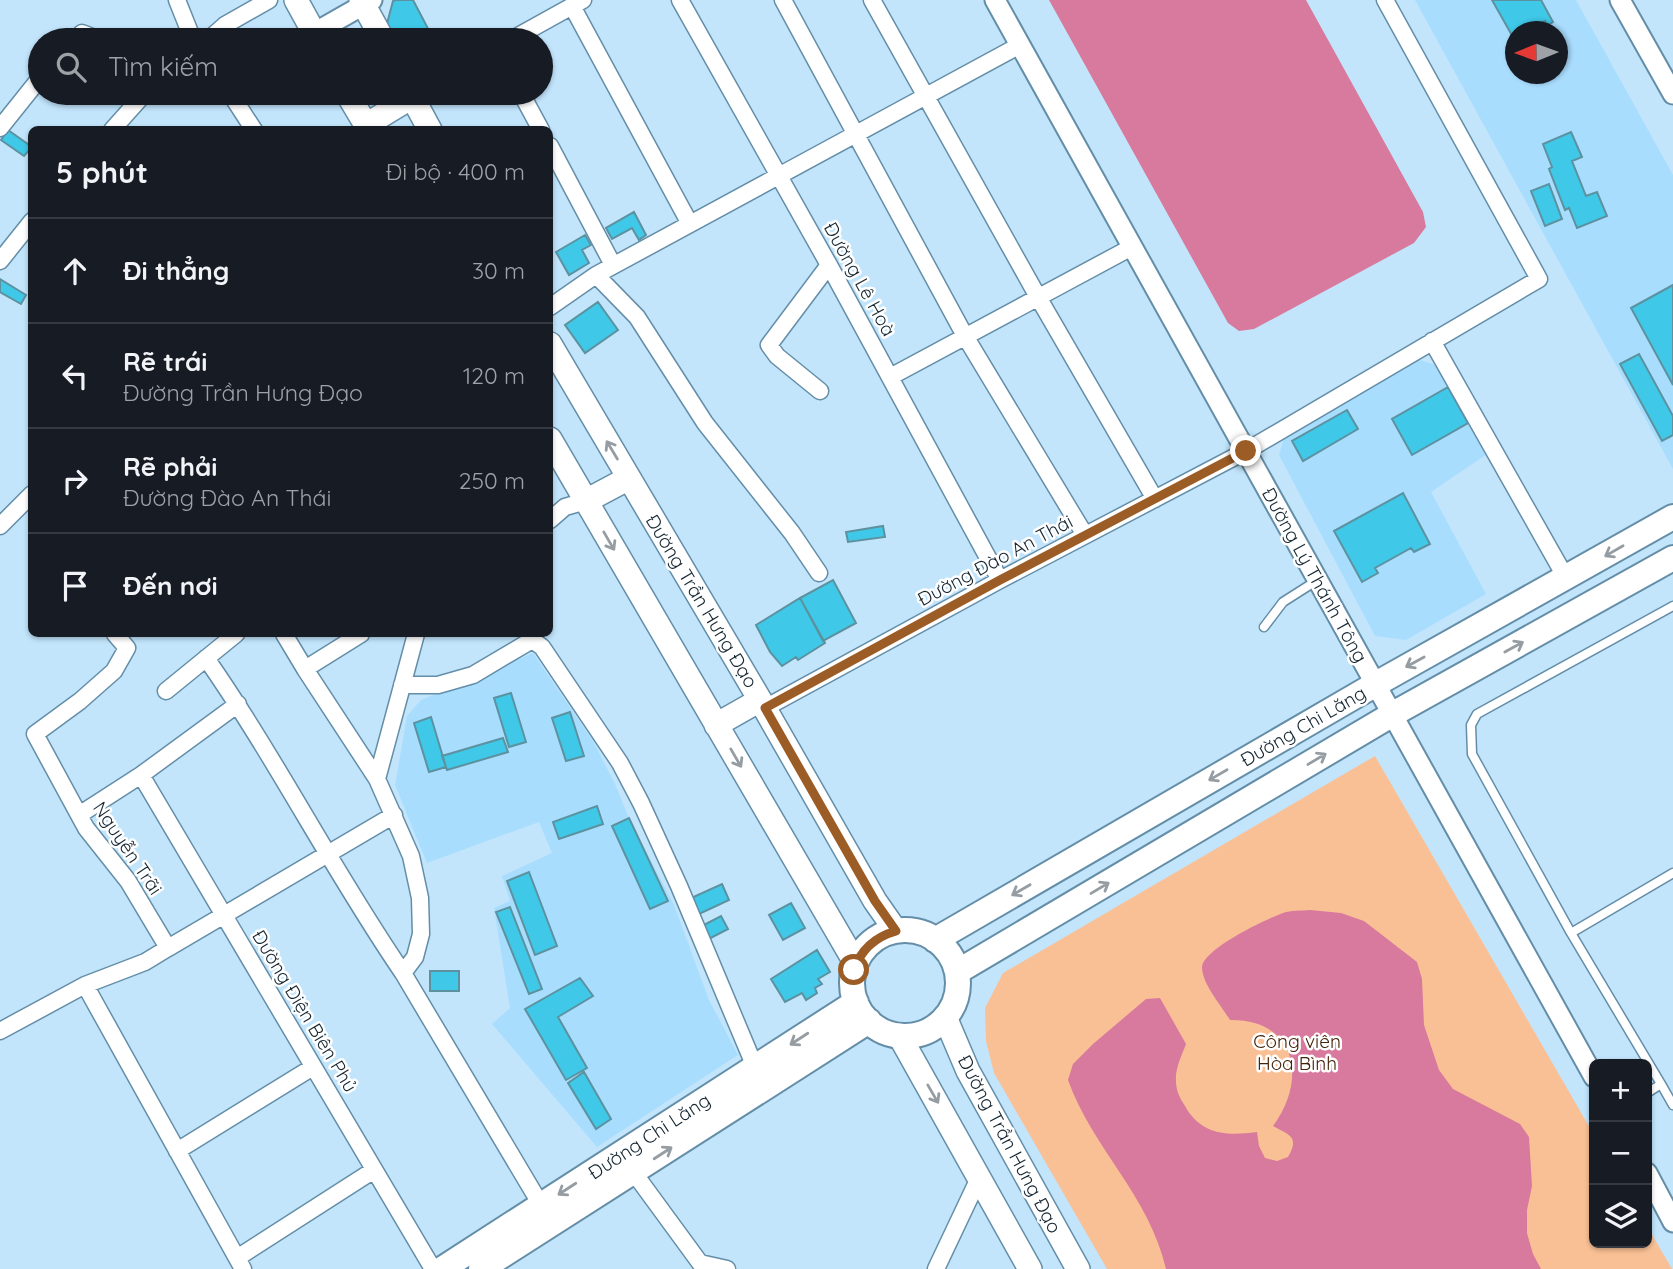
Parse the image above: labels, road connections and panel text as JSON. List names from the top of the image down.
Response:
{
  "streets": {
    "main road": ["Đường Trần Hưng Đạo", "Đường Chi Lăng"],
    "street": [
      "Đường Lê Hoà",
      "Đường Đào An Thái",
      "Đường Lý Thánh Tông",
      "Nguyễn Trãi",
      "Đường Điện Biên Phủ"
    ]
  },
  "crossings": [
    ["Đường Lê Hoà", "Đường Đào An Thái"],
    ["Đường Đào An Thái", "Đường Lý Thánh Tông"],
    ["Đường Đào An Thái", "Đường Trần Hưng Đạo"],
    ["Đường Lý Thánh Tông", "Đường Chi Lăng"],
    ["Đường Trần Hưng Đạo", "Đường Chi Lăng"]
  ],
  "parks": ["Công viên Hòa Bình"],
  "north": "left",
  "page": {
    "search": "Tìm kiếm",
    "heading": ["5 phút", "Đi bộ · 400 m"],
    "list": [
      ["Đi thẳng", "30 m"],
      ["Rẽ trái", "Đường Trần Hưng Đạo", "120 m"],
      ["Rẽ phải", "Đường Đào An Thái", "250 m"],
      "Đến nơi"
    ],
    "map_buttons": ["+", "−"]
  }
}
